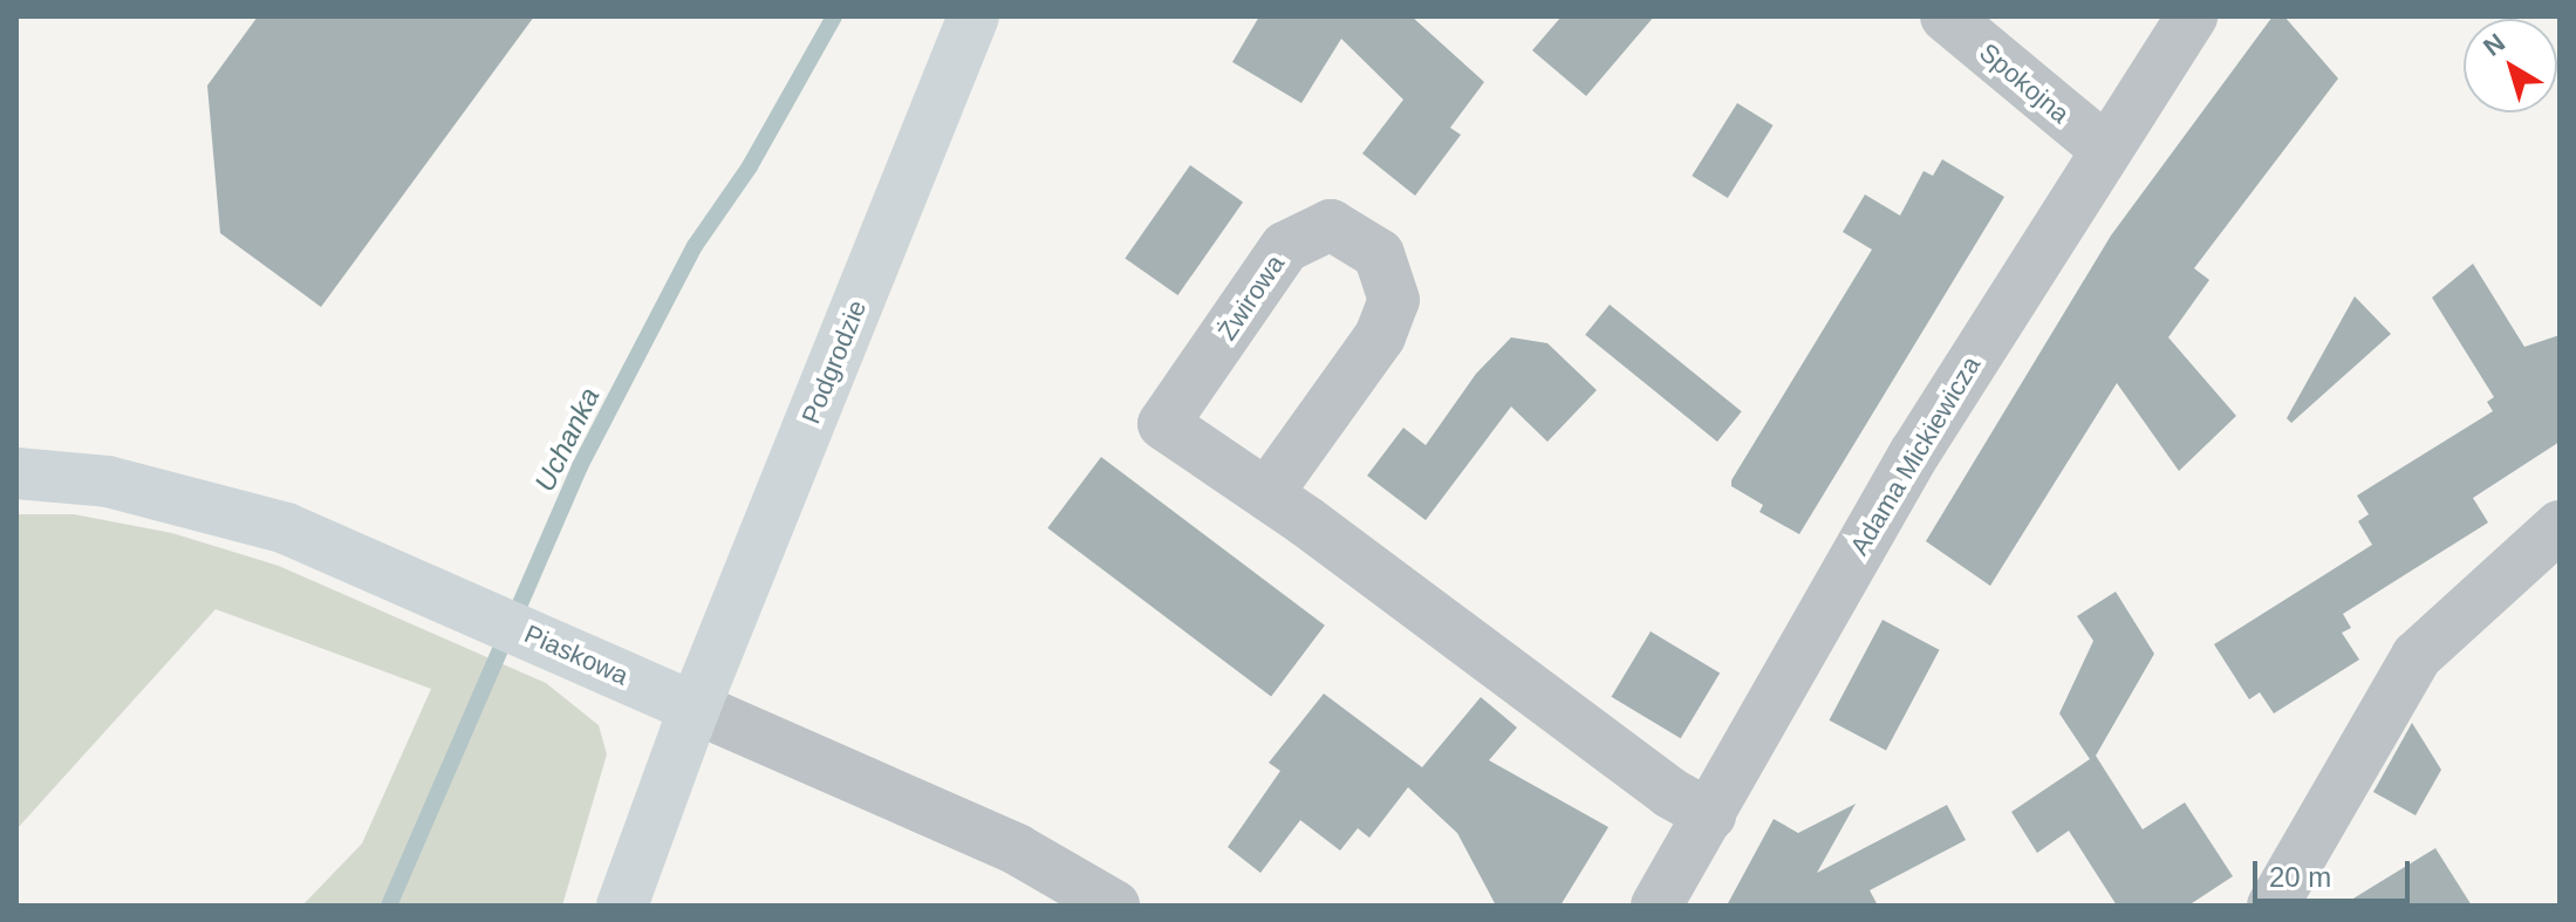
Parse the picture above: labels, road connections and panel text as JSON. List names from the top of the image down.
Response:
{
  "streets": {
    "main road": ["Podgrodzie", "Piaskowa"],
    "street": ["Spokojna", "Żwirowa", "Adama Mickiewicza"]
  },
  "crossings": [
    ["Spokojna", "Adama Mickiewicza"],
    ["Żwirowa", "Adama Mickiewicza"],
    ["Podgrodzie", "Piaskowa"]
  ],
  "water": ["Uchanka"],
  "scale_bar": "20 m",
  "north": "top left"
}
